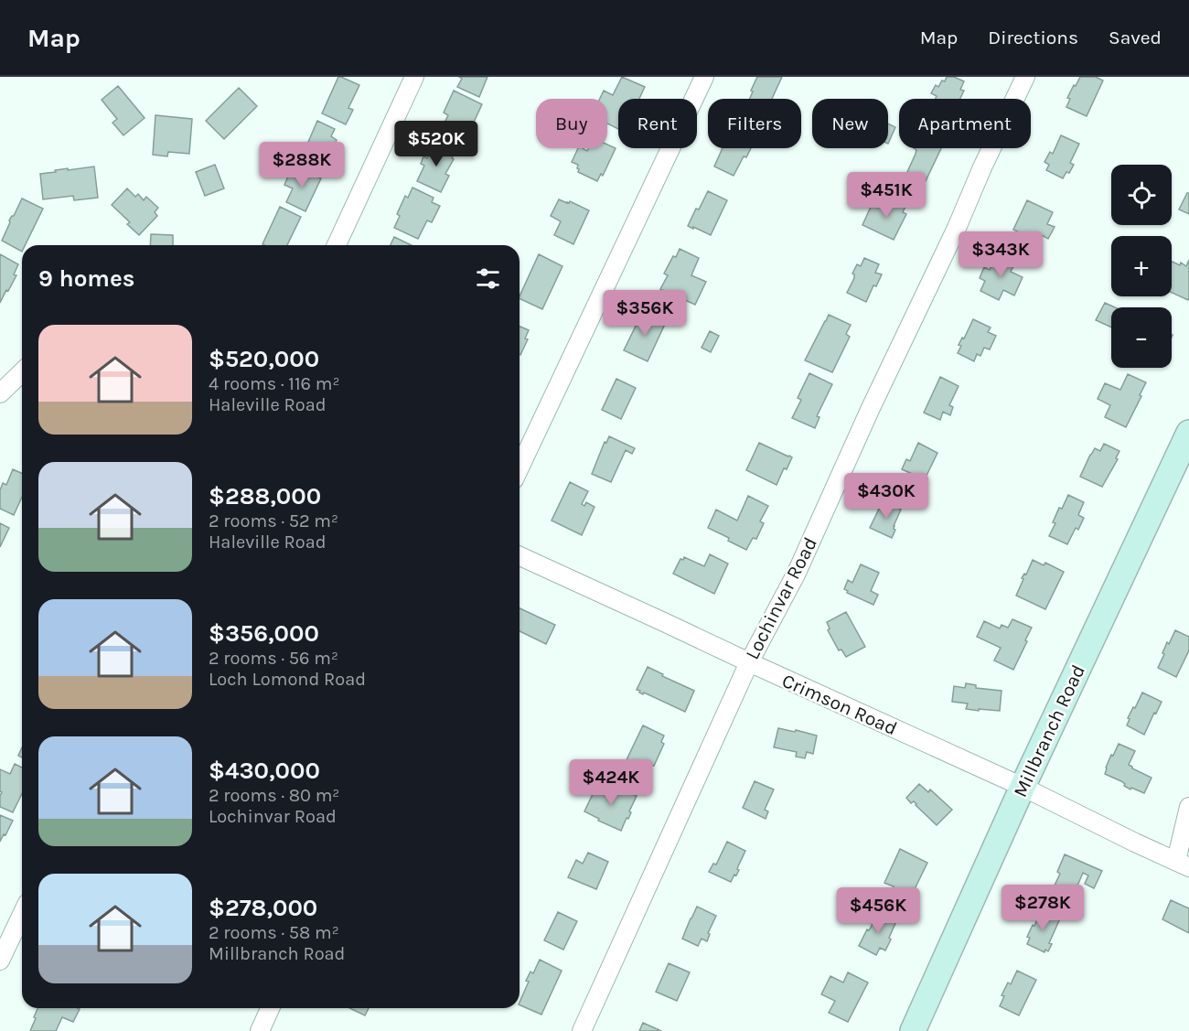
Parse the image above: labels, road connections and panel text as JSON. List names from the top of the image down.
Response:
{
  "streets": {
    "main road": ["Millbranch Road"],
    "street": ["Lochinvar Road", "Crimson Road"]
  },
  "crossings": [
    ["Lochinvar Road", "Crimson Road"],
    ["Crimson Road", "Millbranch Road"]
  ],
  "page": {
    "header": "Map",
    "nav": ["Map", "Directions", "Saved"],
    "chip": [
      "Buy",
      "Rent",
      "Filters",
      "New",
      "Apartment"
    ],
    "price": [
      "$520K",
      "$288K",
      "$451K",
      "$343K",
      "$356K",
      "$430K",
      "$424K",
      "$278K",
      "$456K"
    ],
    "map_buttons": ["+", "−"],
    "heading": "9 homes",
    "list": [
      {
        "name": "$520,000",
        "note": "4 rooms · 116 m² · Haleville Road"
      },
      {
        "name": "$288,000",
        "note": "2 rooms · 52 m² · Haleville Road"
      },
      {
        "name": "$356,000",
        "note": "2 rooms · 56 m² · Loch Lomond Road"
      },
      {
        "name": "$430,000",
        "note": "2 rooms · 80 m² · Lochinvar Road"
      },
      {
        "name": "$278,000",
        "note": "2 rooms · 58 m² · Millbranch Road"
      }
    ]
  }
}
